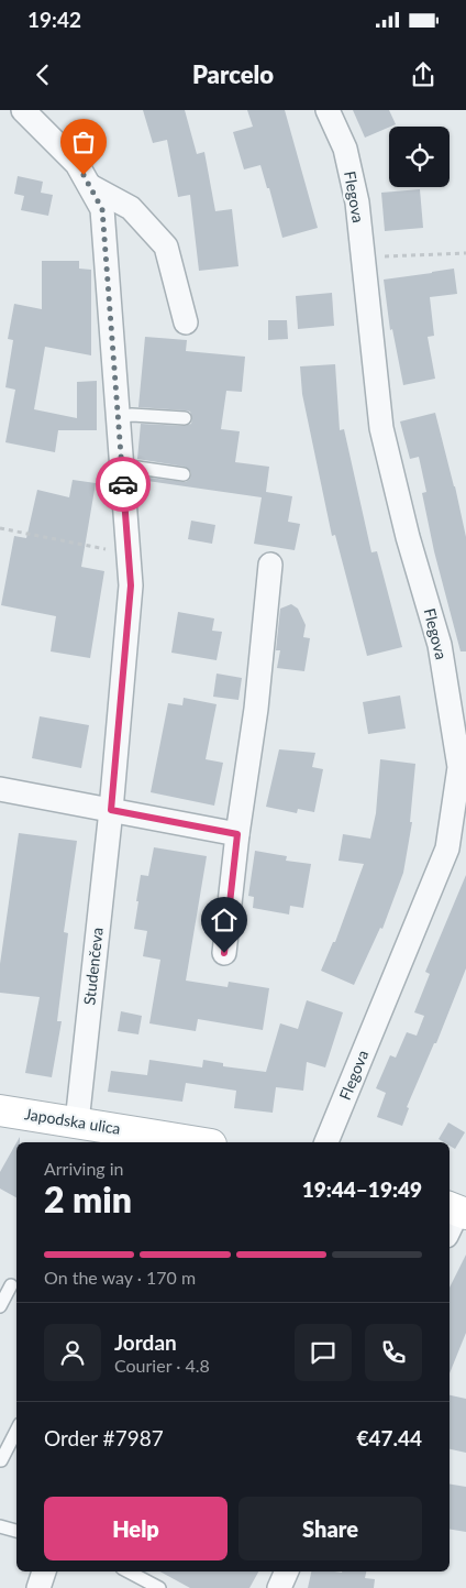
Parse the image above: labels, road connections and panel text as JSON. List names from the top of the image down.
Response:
{
  "streets": {
    "street": ["Flegova", "Studenčeva", "Japodska ulica"]
  },
  "crossings": [
    ["Studenčeva", "Japodska ulica"]
  ],
  "page": {
    "status": "19:42",
    "header": "Parcelo",
    "heading": ["2 min", "Arriving in", "19:44–19:49"],
    "panel": [
      "Jordan",
      "Courier · 4.8",
      "Order #7987",
      "€47.44"
    ],
    "bar": "On the way · 170 m",
    "buttons": ["Help", "Share"]
  }
}
